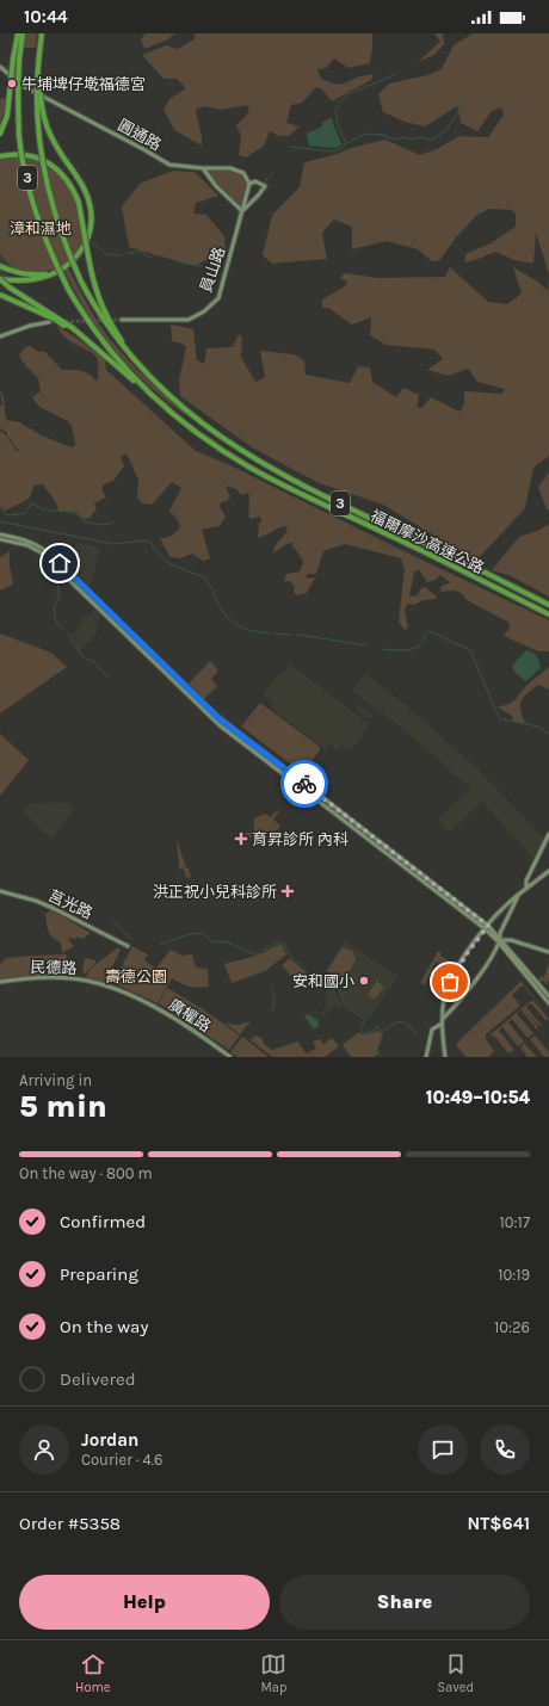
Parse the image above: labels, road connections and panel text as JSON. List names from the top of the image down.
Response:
{
  "streets": {
    "highway": ["3", "福爾摩沙高速公路"],
    "street": [
      "圓通路",
      "員山路",
      "莒光路",
      "民德路",
      "廣權路"
    ]
  },
  "crossings": [
    ["圓通路", "員山路"],
    ["民德路", "廣權路"]
  ],
  "parks": ["漳和濕地", "壽德公園"],
  "places": {
    "other": ["牛埔埤仔墘福德宮", "安和國小"],
    "health": ["育昇診所 內科", "洪正祝小兒科診所"]
  },
  "page": {
    "status": "10:44",
    "heading": ["5 min", "Arriving in", "10:49–10:54"],
    "panel": [
      "Jordan",
      "Courier · 4.6",
      "Order #5358",
      "NT$641"
    ],
    "bar": "On the way · 800 m",
    "list": [
      ["Confirmed", "10:17"],
      ["Preparing", "10:19"],
      ["On the way", "10:26"],
      "Delivered"
    ],
    "buttons": ["Help", "Share"],
    "tabs": ["Home", "Map", "Saved"]
  }
}
